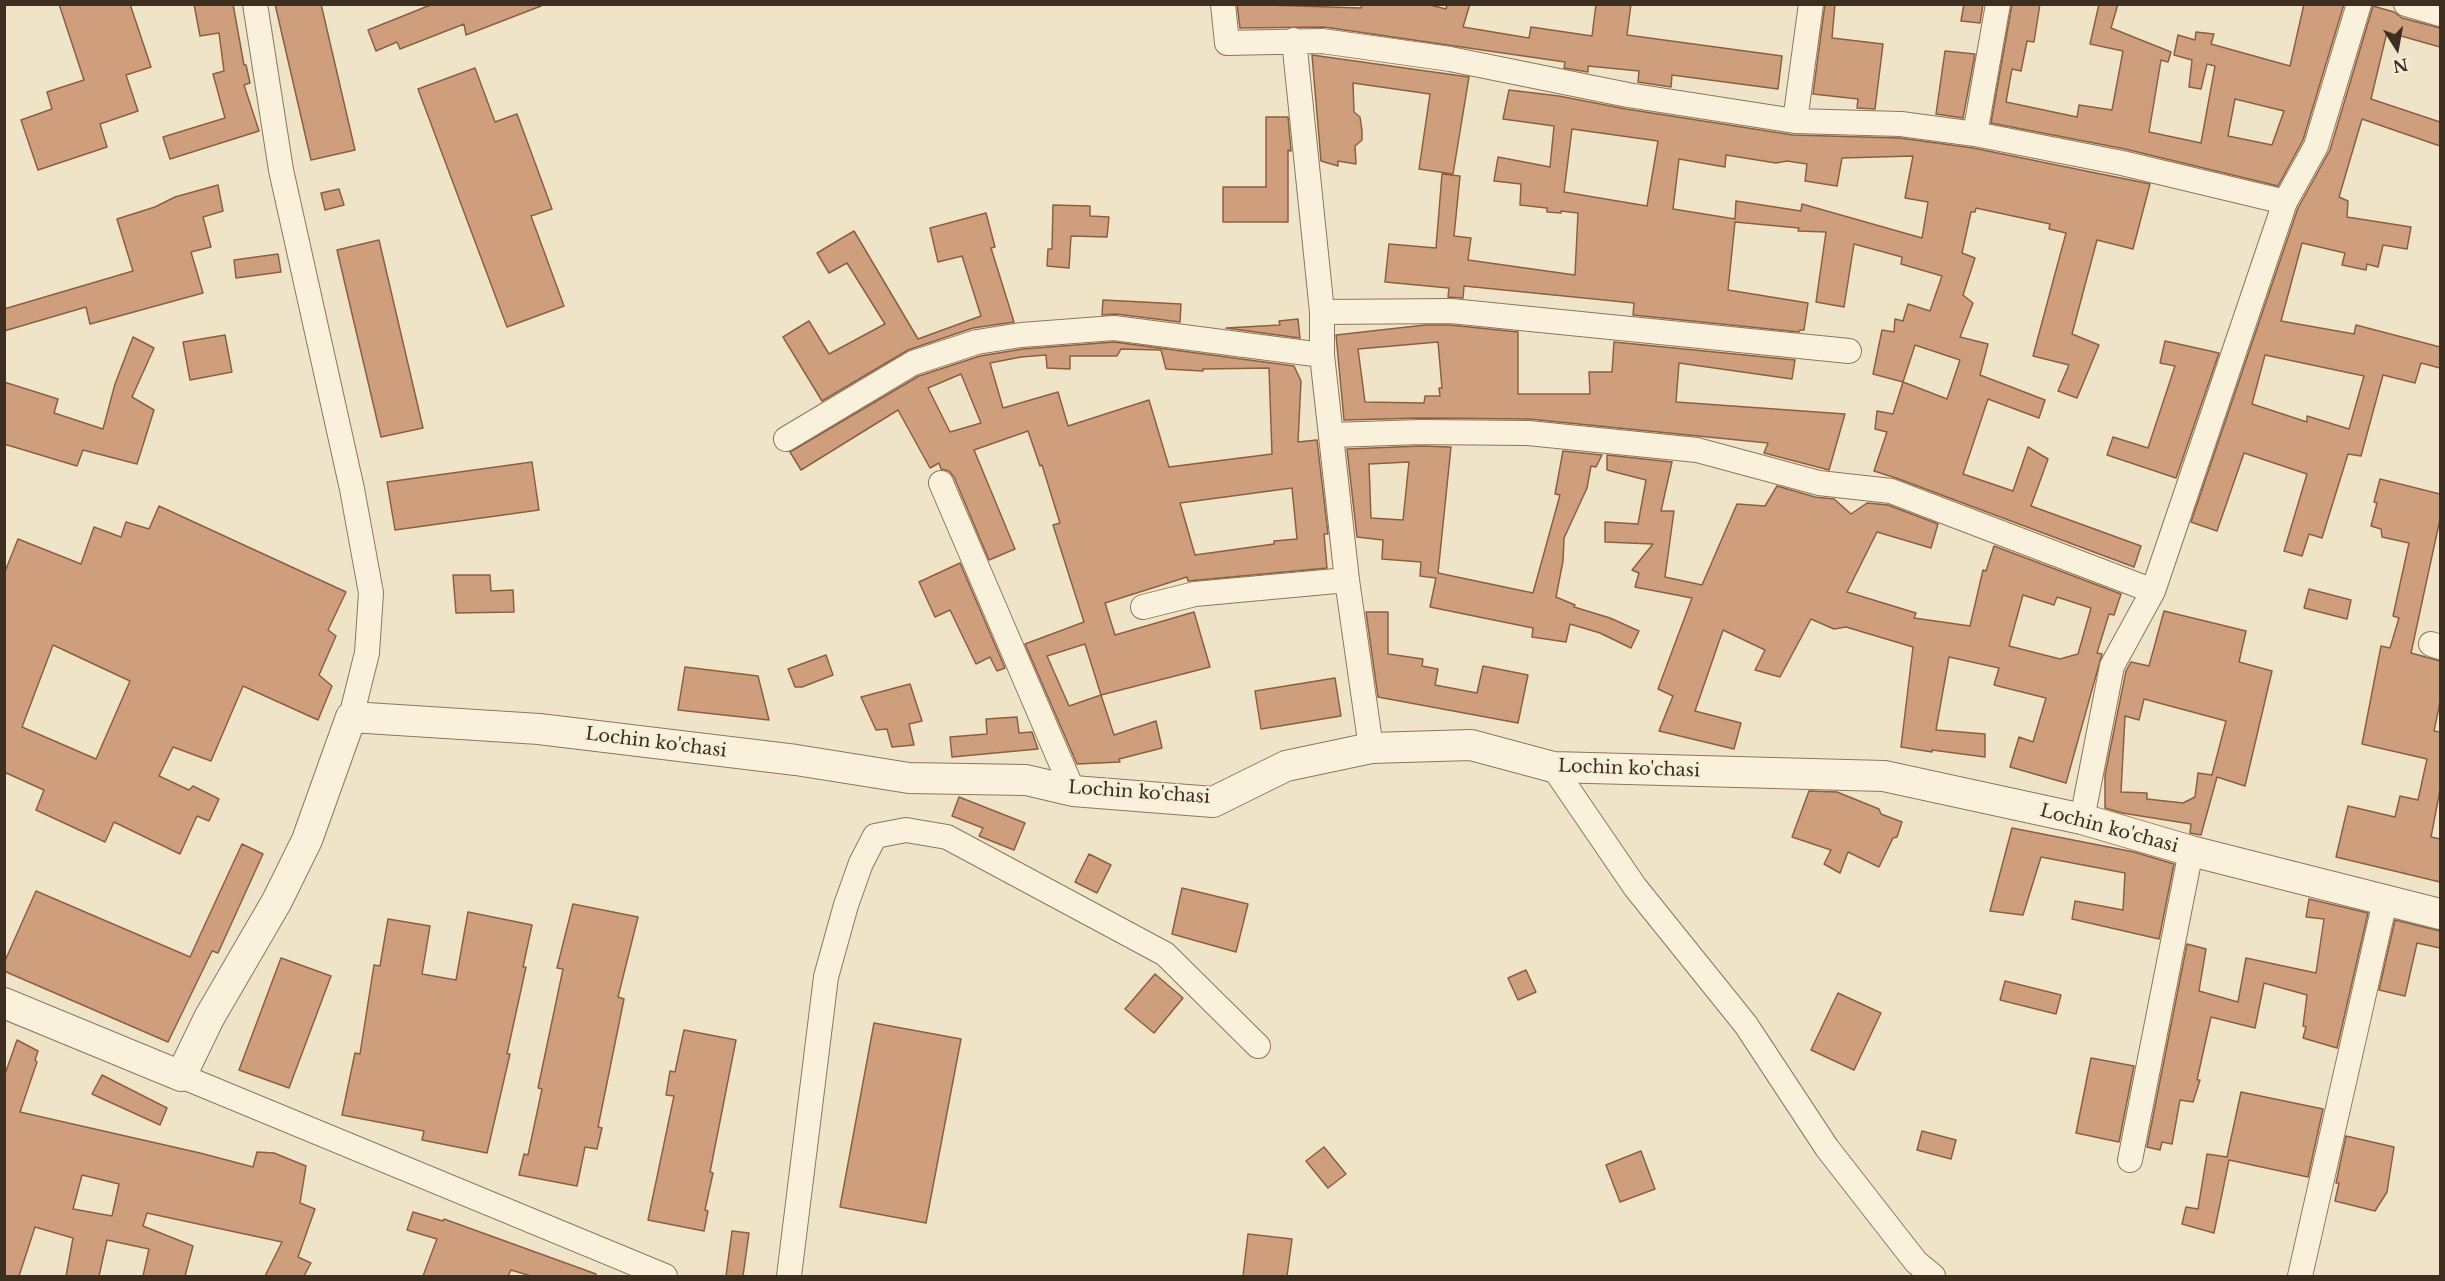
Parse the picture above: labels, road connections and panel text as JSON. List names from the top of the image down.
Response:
{
  "streets": {
    "street": ["Lochin ko'chasi"]
  },
  "north": "bottom"
}
